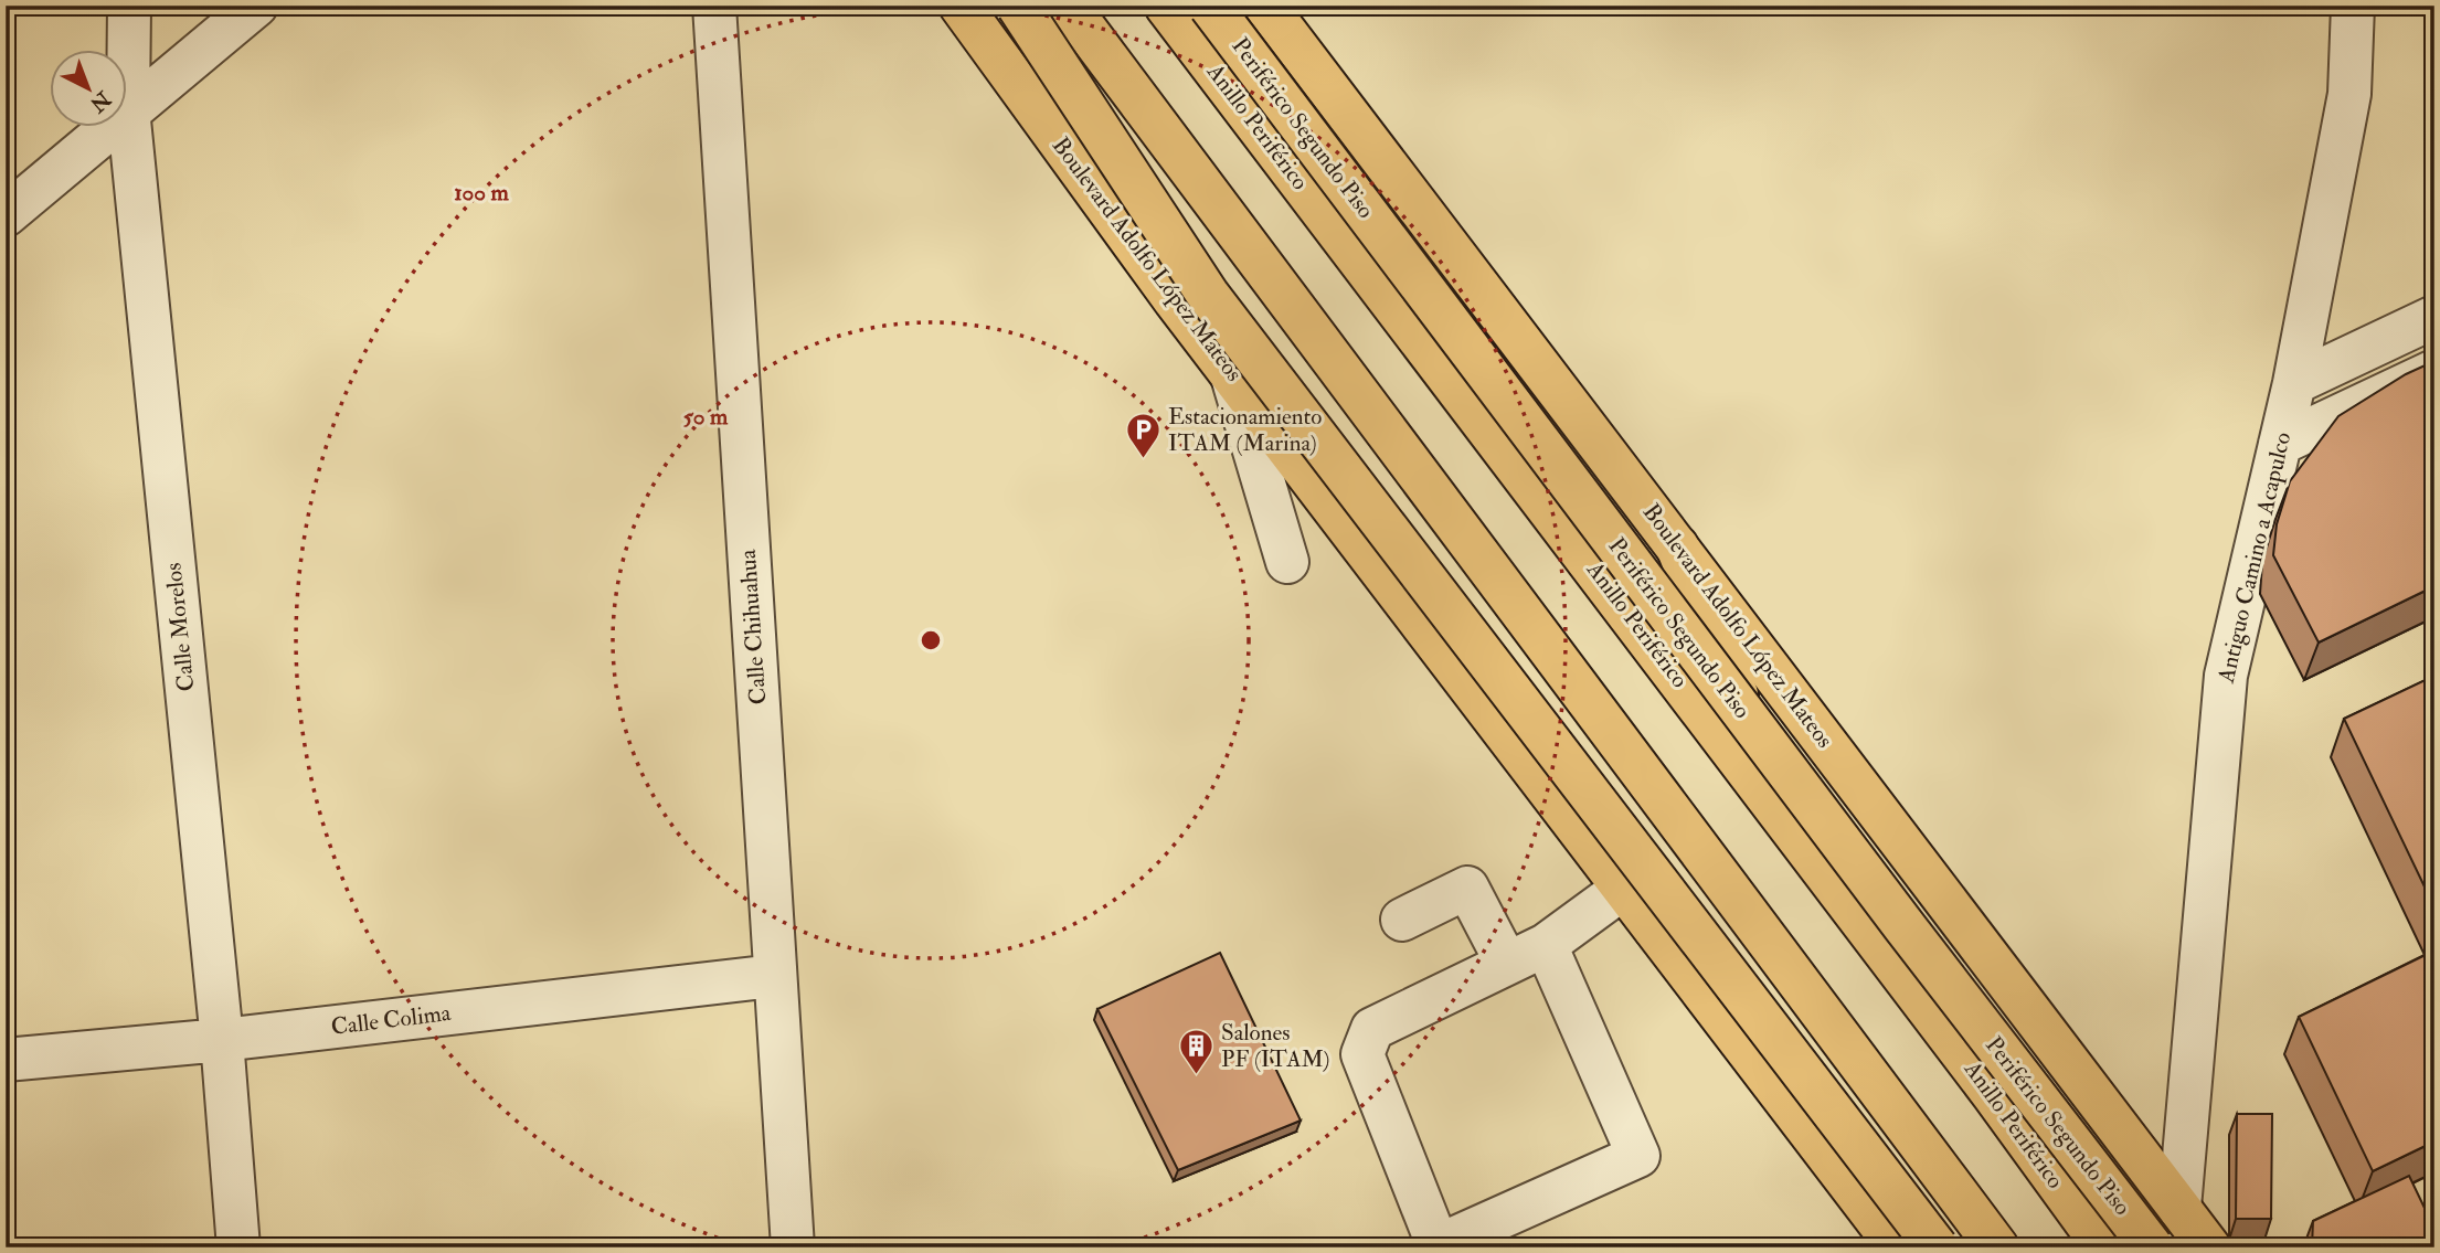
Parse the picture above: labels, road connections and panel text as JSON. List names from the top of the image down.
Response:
{
  "streets": {
    "main road": ["Anillo Periférico", "Periférico Segundo Piso", "Boulevard Adolfo López Mateos"],
    "street": [
      "Antiguo Camino a Acapulco",
      "Calle Morelos",
      "Calle Chihuahua",
      "Calle Colima"
    ]
  },
  "crossings": [
    ["Boulevard Adolfo López Mateos", "Antiguo Camino a Acapulco"],
    ["Calle Morelos", "Calle Colima"],
    ["Calle Chihuahua", "Calle Colima"]
  ],
  "places": {
    "parking": ["Estacionamiento ITAM (Marina)"],
    "building": ["Salones PF (ITAM)"]
  },
  "north": "bottom right",
  "rings": ["100 m", "50 m"]
}
